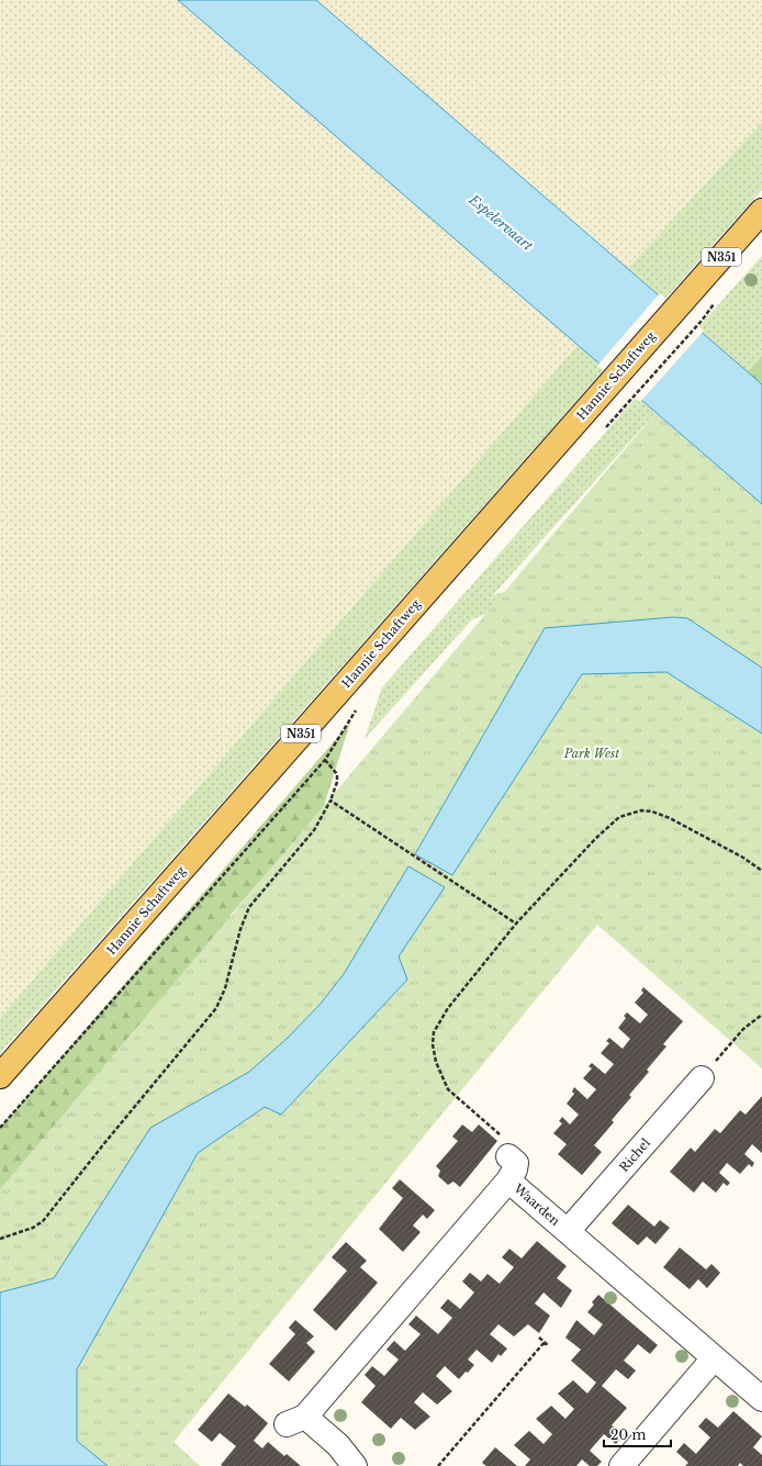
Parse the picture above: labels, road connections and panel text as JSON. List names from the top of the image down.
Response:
{
  "streets": {
    "main road": ["N351", "Hannie Schaftweg"],
    "street": ["Richel", "Waarden"]
  },
  "crossings": [
    ["Richel", "Waarden"]
  ],
  "water": ["Espelervaart"],
  "parks": ["Park West"],
  "scale_bar": "20 m"
}
